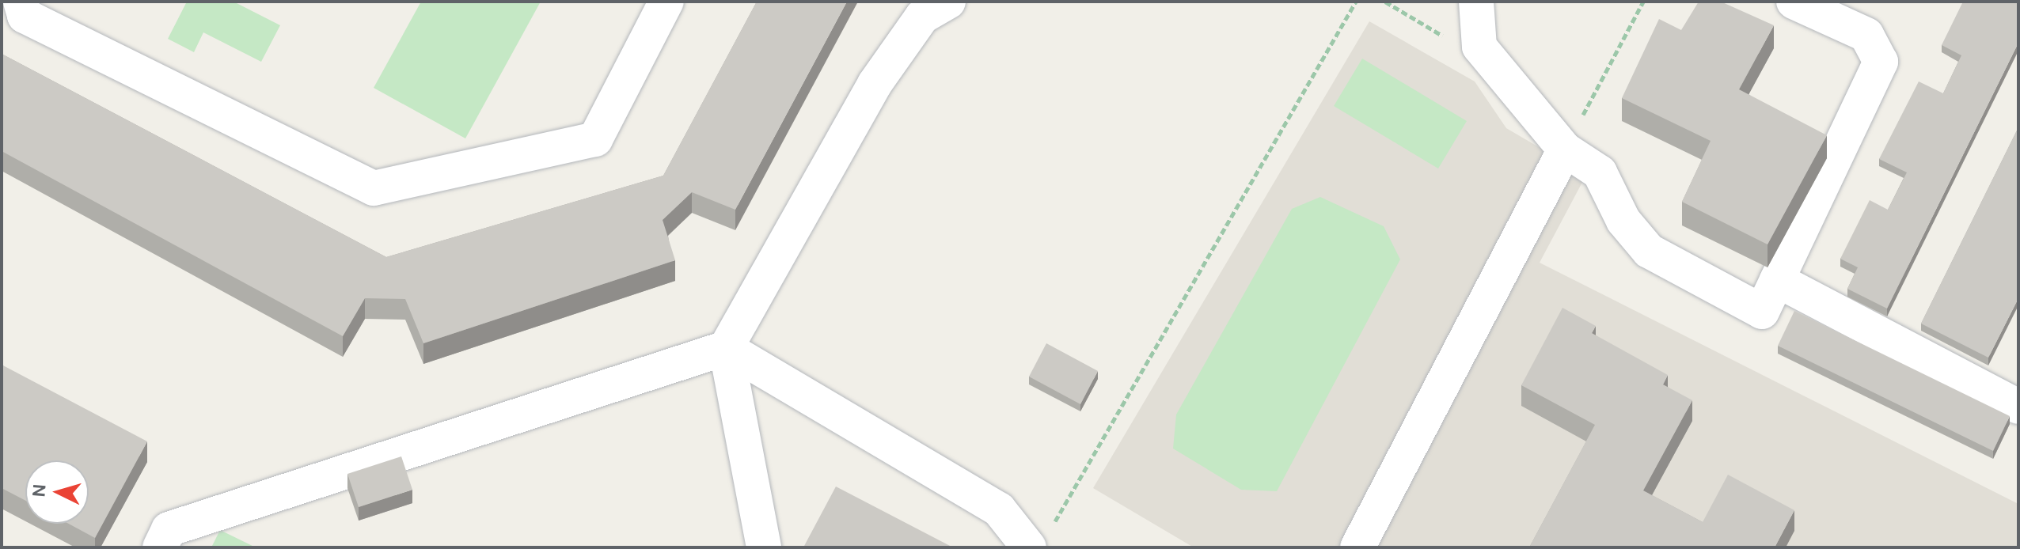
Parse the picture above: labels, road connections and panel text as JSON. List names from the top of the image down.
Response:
{
  "north": "left"
}
